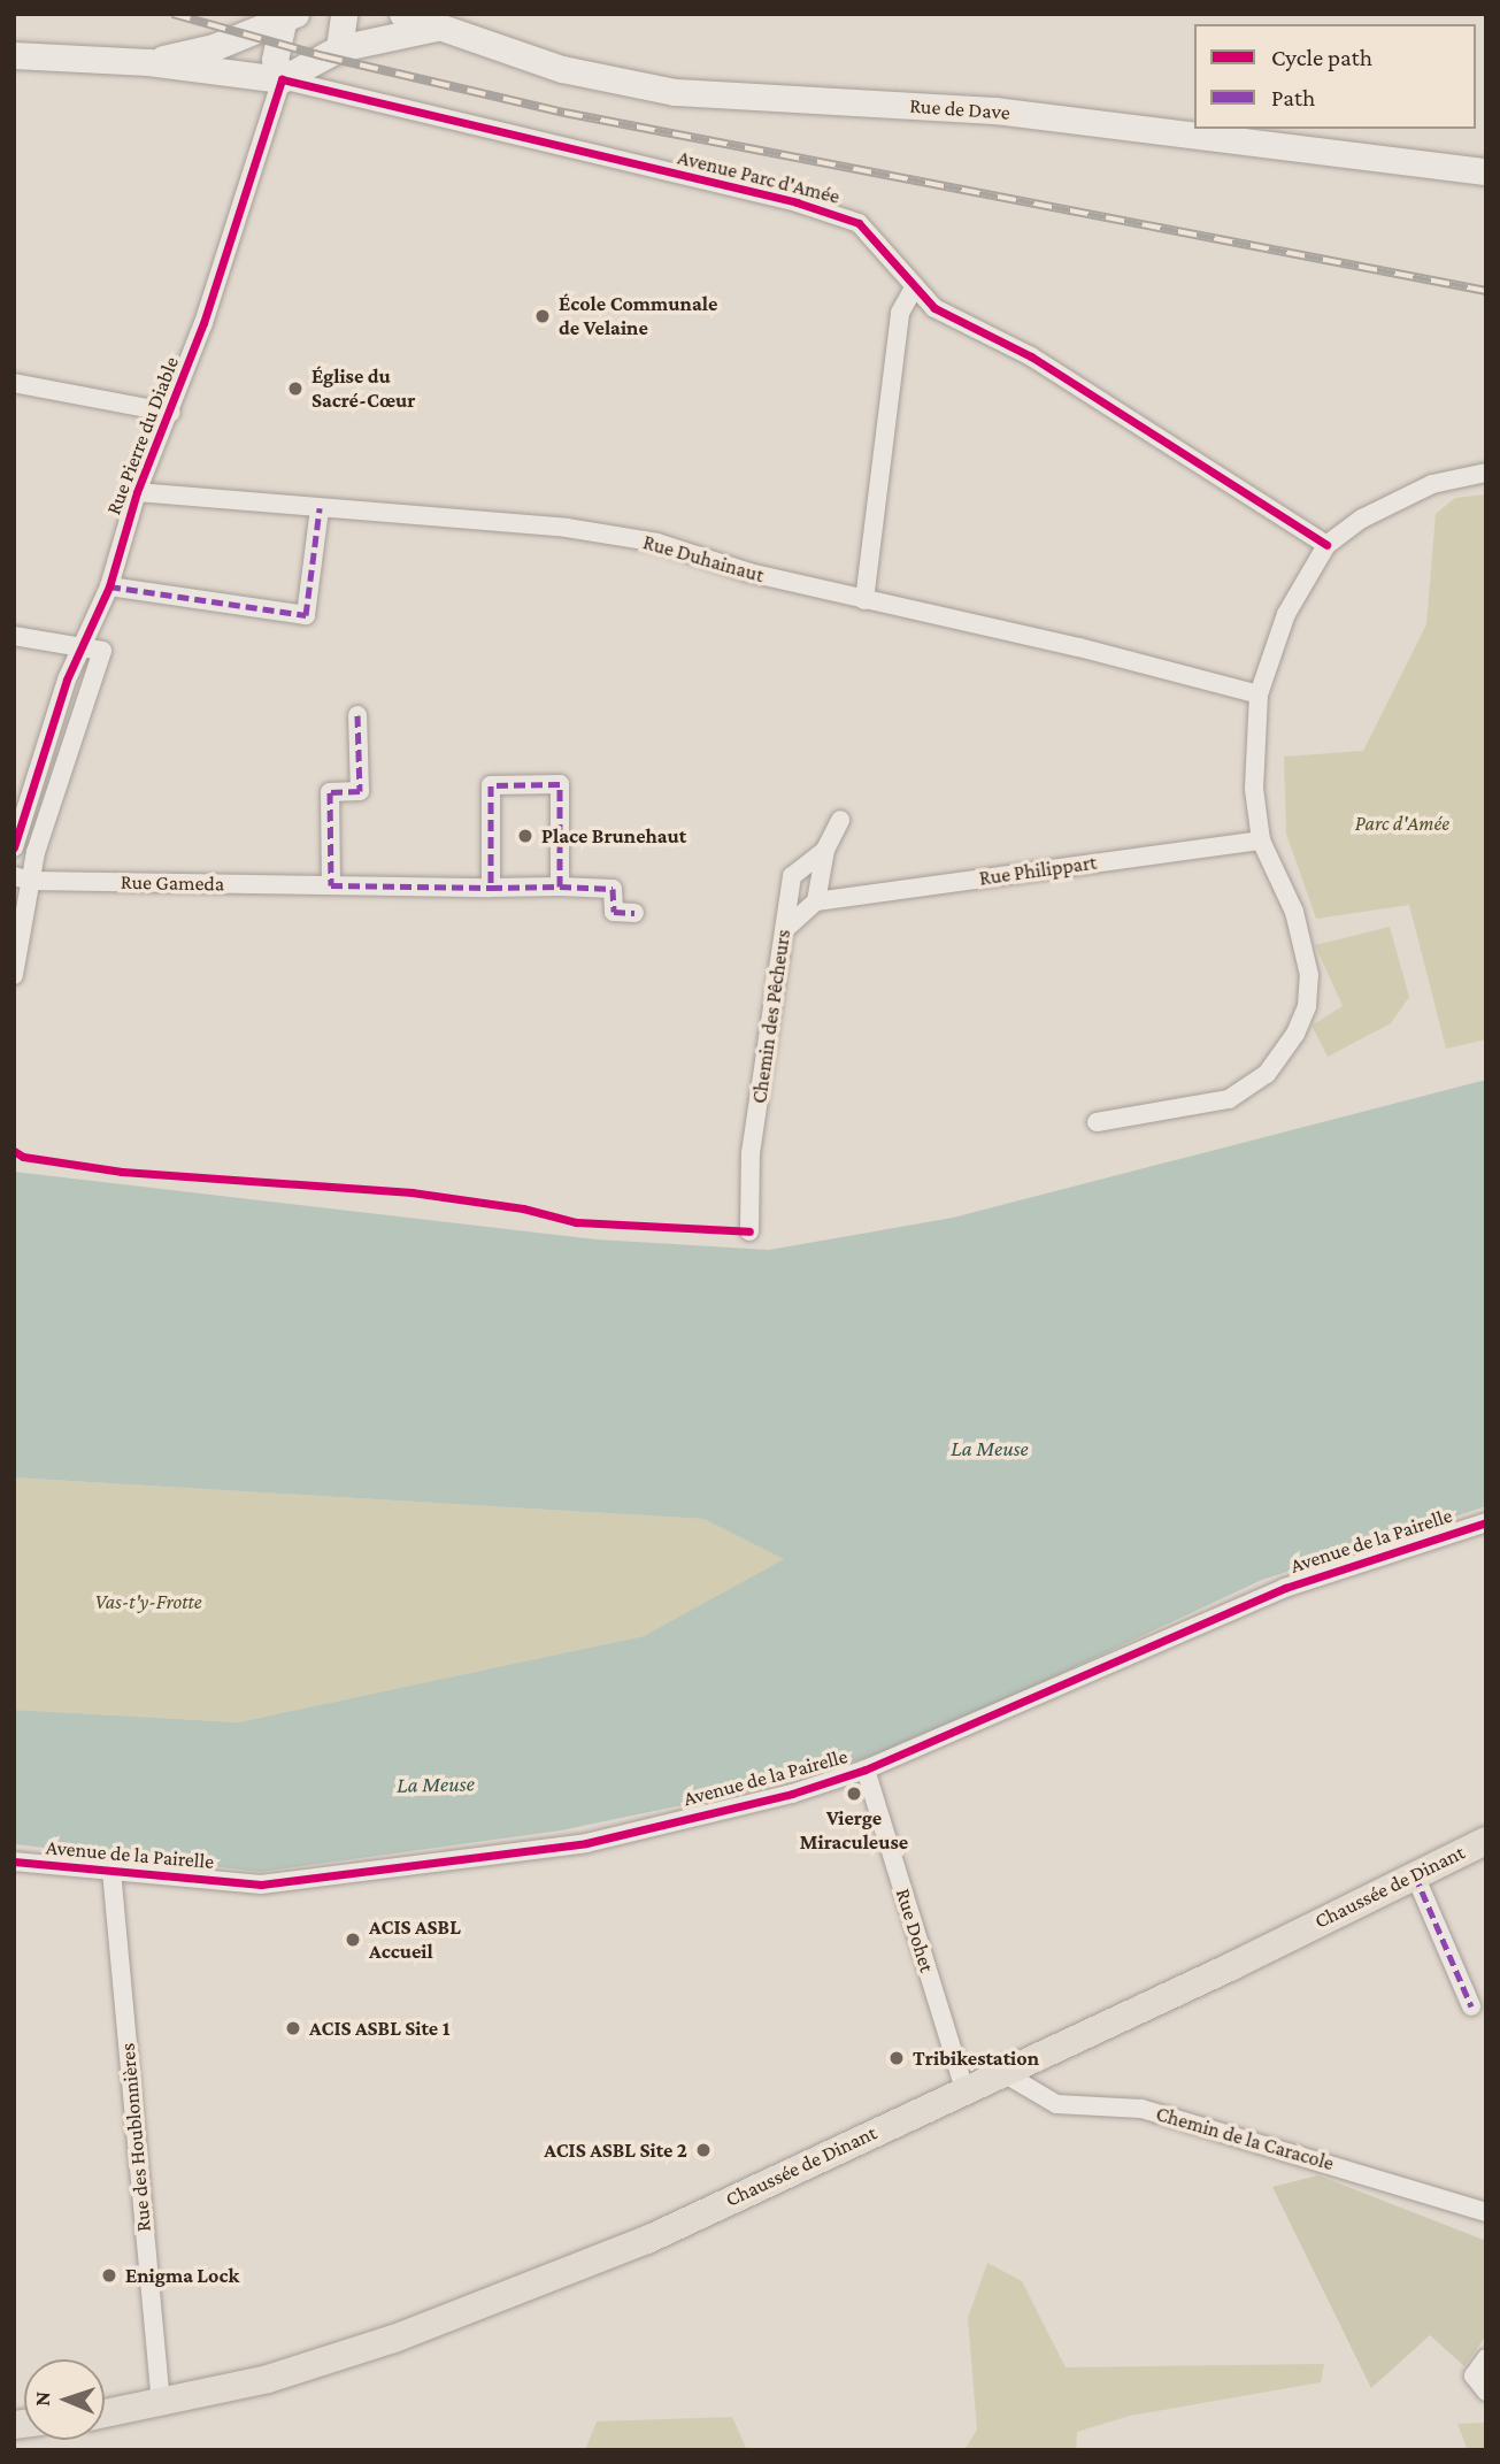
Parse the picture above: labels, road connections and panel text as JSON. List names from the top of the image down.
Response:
{
  "streets": {
    "main road": ["Rue de Dave", "Chaussée de Dinant"],
    "street": [
      "Avenue Parc d'Amée",
      "Rue Pierre du Diable",
      "Rue Duhainaut",
      "Rue Philippart",
      "Rue Gameda",
      "Chemin des Pêcheurs",
      "Avenue de la Pairelle",
      "Rue Dohet",
      "Rue des Houblonnières",
      "Chemin de la Caracole"
    ]
  },
  "crossings": [
    ["Avenue Parc d'Amée", "Rue Pierre du Diable"],
    ["Rue Pierre du Diable", "Rue Duhainaut"],
    ["Avenue de la Pairelle", "Rue Dohet"],
    ["Avenue de la Pairelle", "Rue des Houblonnières"],
    ["Chaussée de Dinant", "Rue Dohet"],
    ["Chaussée de Dinant", "Rue des Houblonnières"],
    ["Chaussée de Dinant", "Chemin de la Caracole"]
  ],
  "water": ["La Meuse"],
  "parks": ["Parc d'Amée", "Vas-t'y-Frotte"],
  "places": [
    "École Communale de Velaine",
    "Église du Sacré-Cœur",
    "Place Brunehaut",
    "Vierge Miraculeuse",
    "ACIS ASBL Accueil",
    "ACIS ASBL Site 1",
    "Tribikestation",
    "ACIS ASBL Site 2",
    "Enigma Lock"
  ],
  "legend": ["Cycle path", "Path"],
  "north": "left"
}
